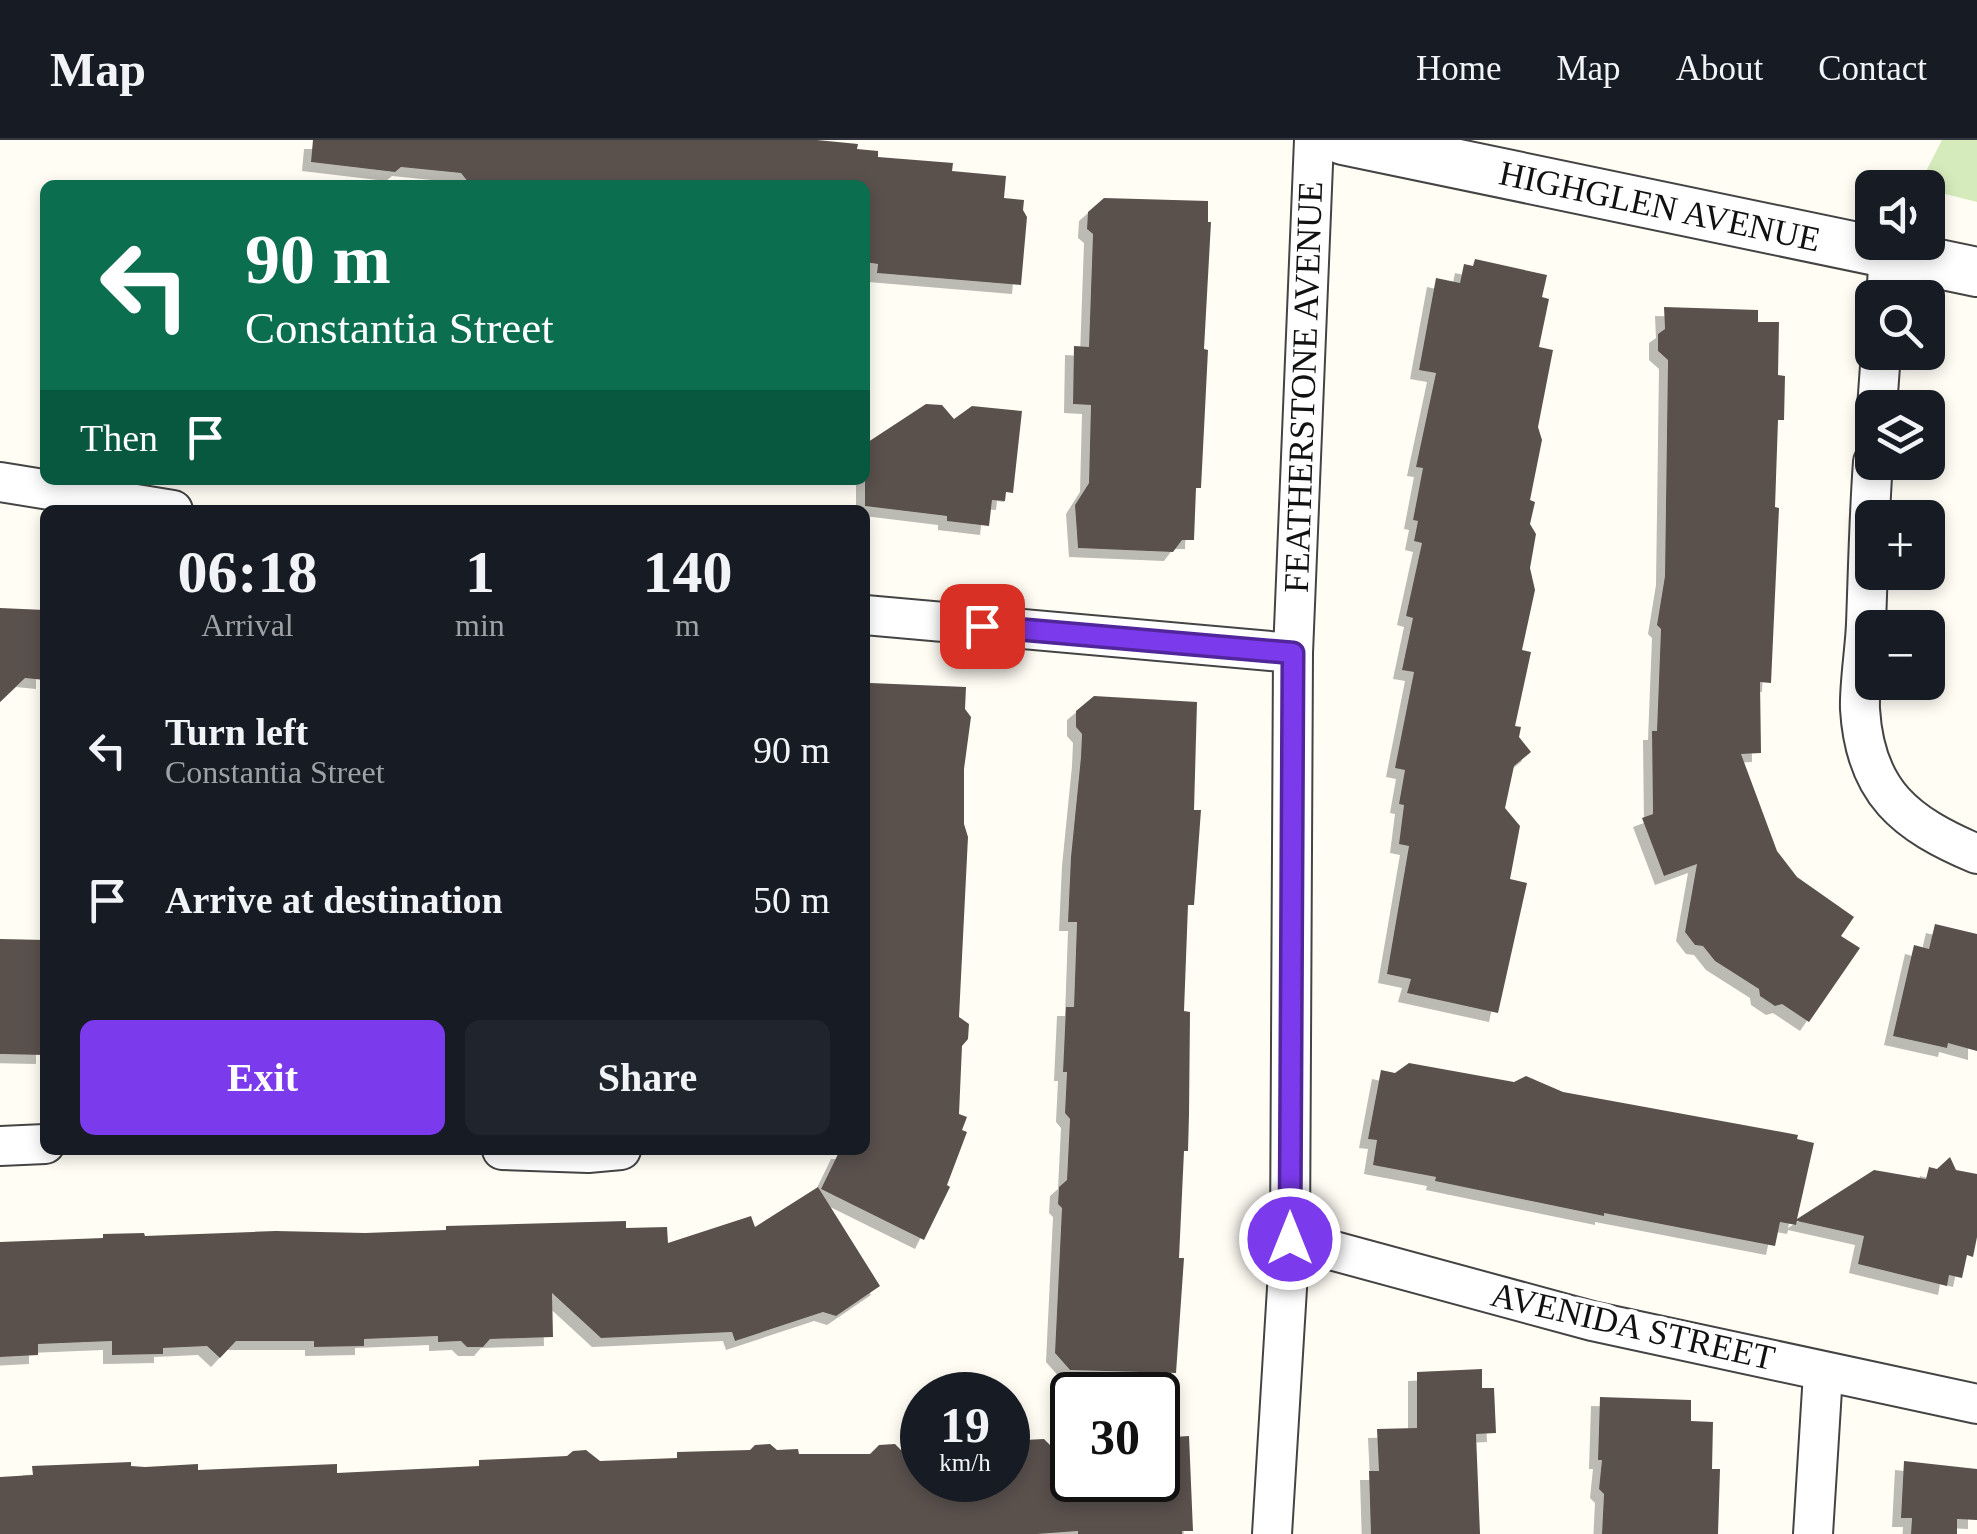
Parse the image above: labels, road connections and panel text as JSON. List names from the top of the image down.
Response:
{
  "streets": {
    "street": ["HIGHGLEN AVENUE", "FEATHERSTONE AVENUE", "AVENIDA STREET"]
  },
  "crossings": [
    ["FEATHERSTONE AVENUE", "AVENIDA STREET"]
  ],
  "page": {
    "header": "Map",
    "nav": [
      "Home",
      "Map",
      "About",
      "Contact"
    ],
    "map_buttons": ["+", "−"],
    "turn": ["90 m", "Constantia Street"],
    "then": "Then",
    "eta": [
      "06:18",
      "Arrival",
      "1",
      "min",
      "140",
      "m"
    ],
    "list": [
      {
        "name": "Turn left",
        "note": "Constantia Street",
        "value": "90 m"
      },
      {
        "name": "Arrive at destination",
        "value": "50 m"
      }
    ],
    "buttons": ["Exit", "Share"],
    "speed": "19 km/h",
    "limit": "30"
  }
}
